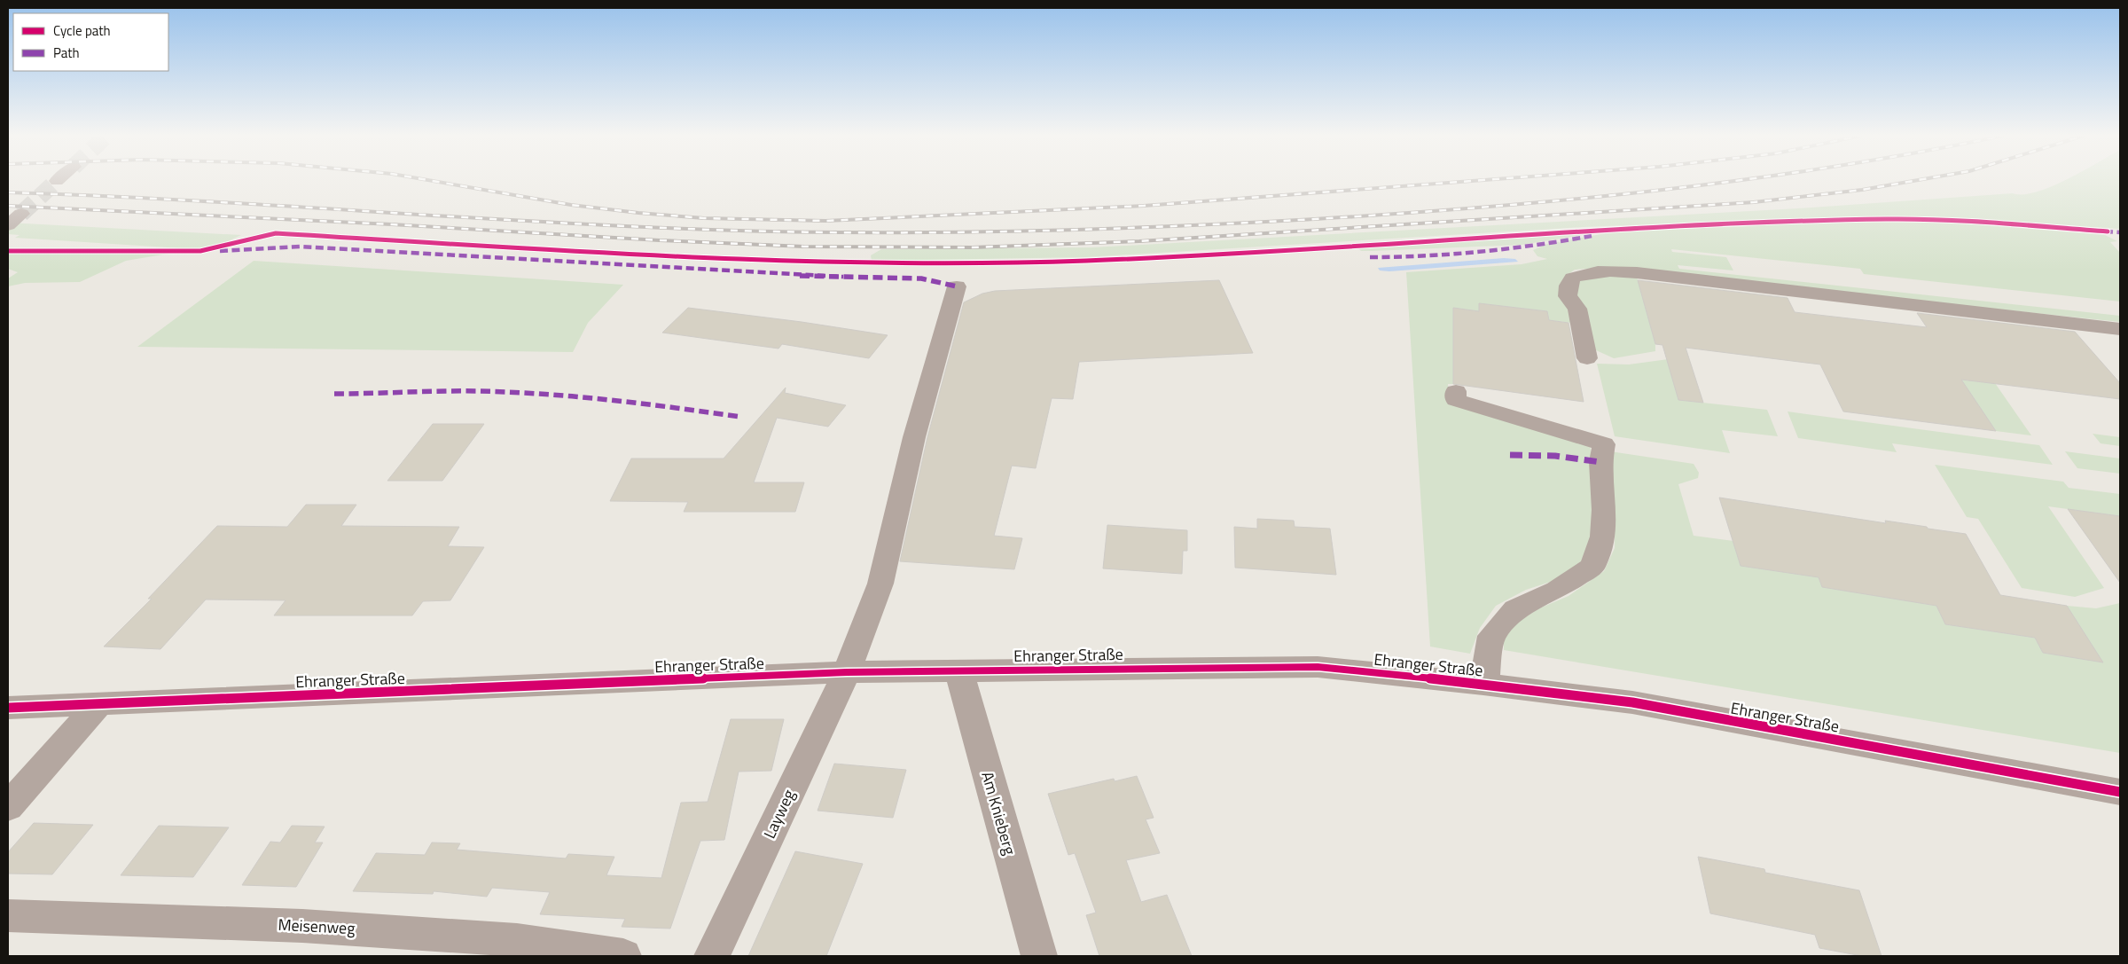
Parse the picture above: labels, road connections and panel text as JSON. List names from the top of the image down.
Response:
{
  "streets": {
    "street": [
      "Ehranger Straße",
      "Am Knieberg",
      "Layweg",
      "Meisenweg"
    ]
  },
  "crossings": [
    ["Ehranger Straße", "Am Knieberg"],
    ["Ehranger Straße", "Layweg"]
  ],
  "legend": ["Cycle path", "Path"]
}
